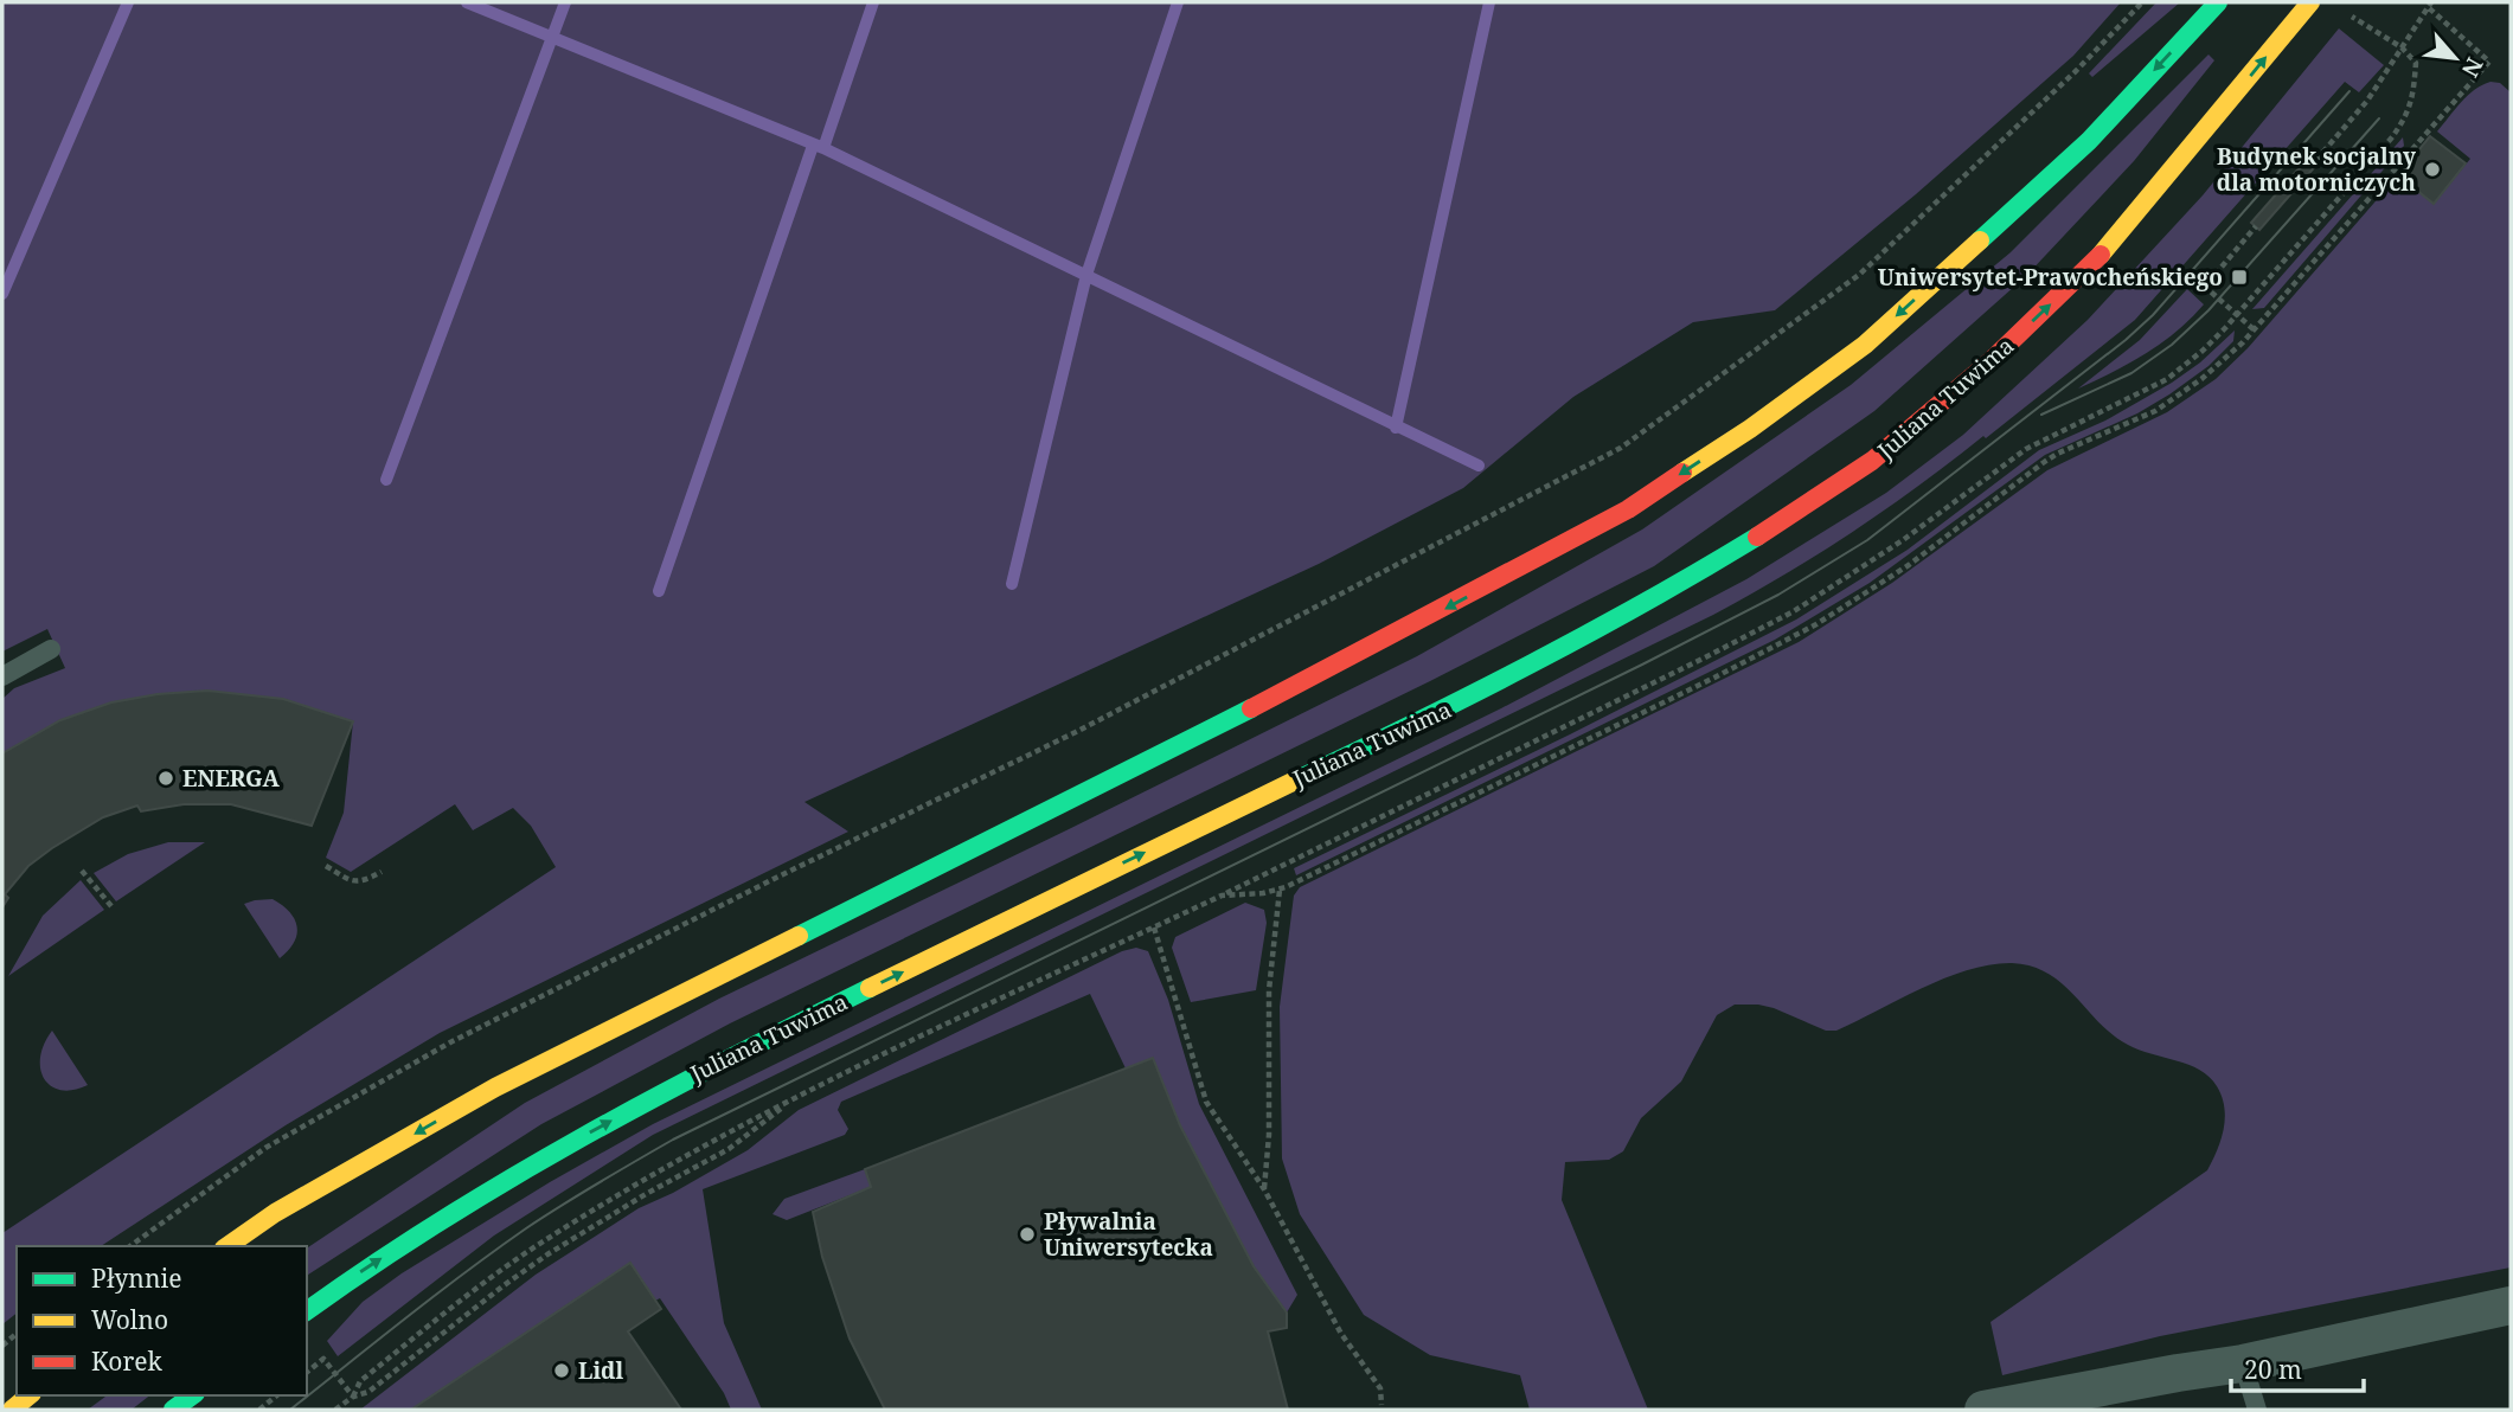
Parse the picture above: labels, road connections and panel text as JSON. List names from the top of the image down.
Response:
{
  "streets": {
    "main road": ["Juliana Tuwima"]
  },
  "places": {
    "other": [
      "Budynek socjalny dla motorniczych",
      "ENERGA",
      "Pływalnia Uniwersytecka",
      "Lidl"
    ],
    "transit": ["Uniwersytet-Prawocheńskiego"]
  },
  "legend": ["Płynnie", "Wolno", "Korek"],
  "scale_bar": "20 m",
  "north": "bottom right"
}
